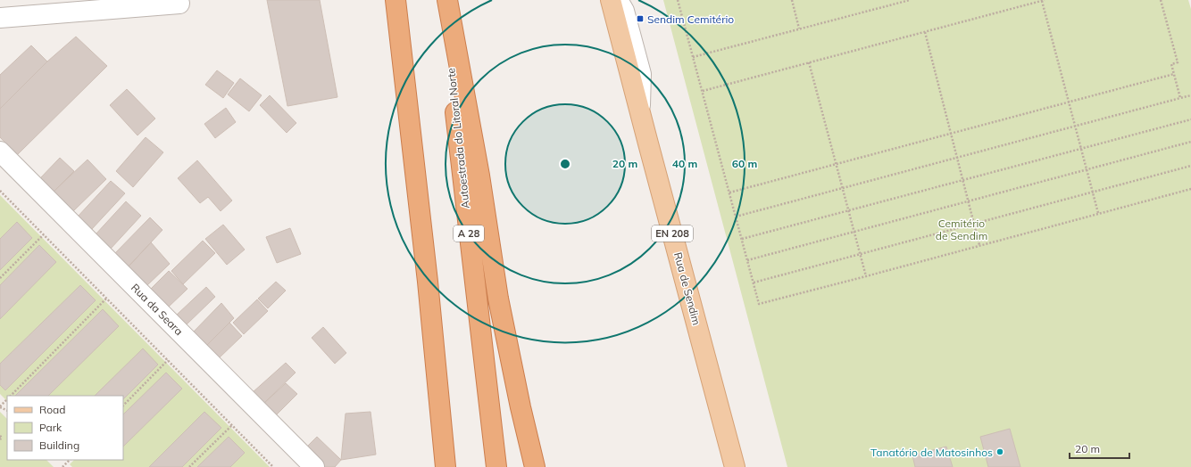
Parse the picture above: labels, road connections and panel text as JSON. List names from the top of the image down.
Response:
{
  "streets": {
    "highway": ["Autoestrada do Litoral Norte", "A 28"],
    "main road": ["EN 208", "Rua de Sendim"],
    "street": ["Rua da Seara"]
  },
  "parks": ["Cemitério de Sendim"],
  "places": {
    "transit": ["Sendim Cemitério"],
    "other": ["Tanatório de Matosinhos"]
  },
  "legend": ["Road", "Park", "Building"],
  "scale_bar": "20 m",
  "rings": ["20 m", "40 m", "60 m"]
}
